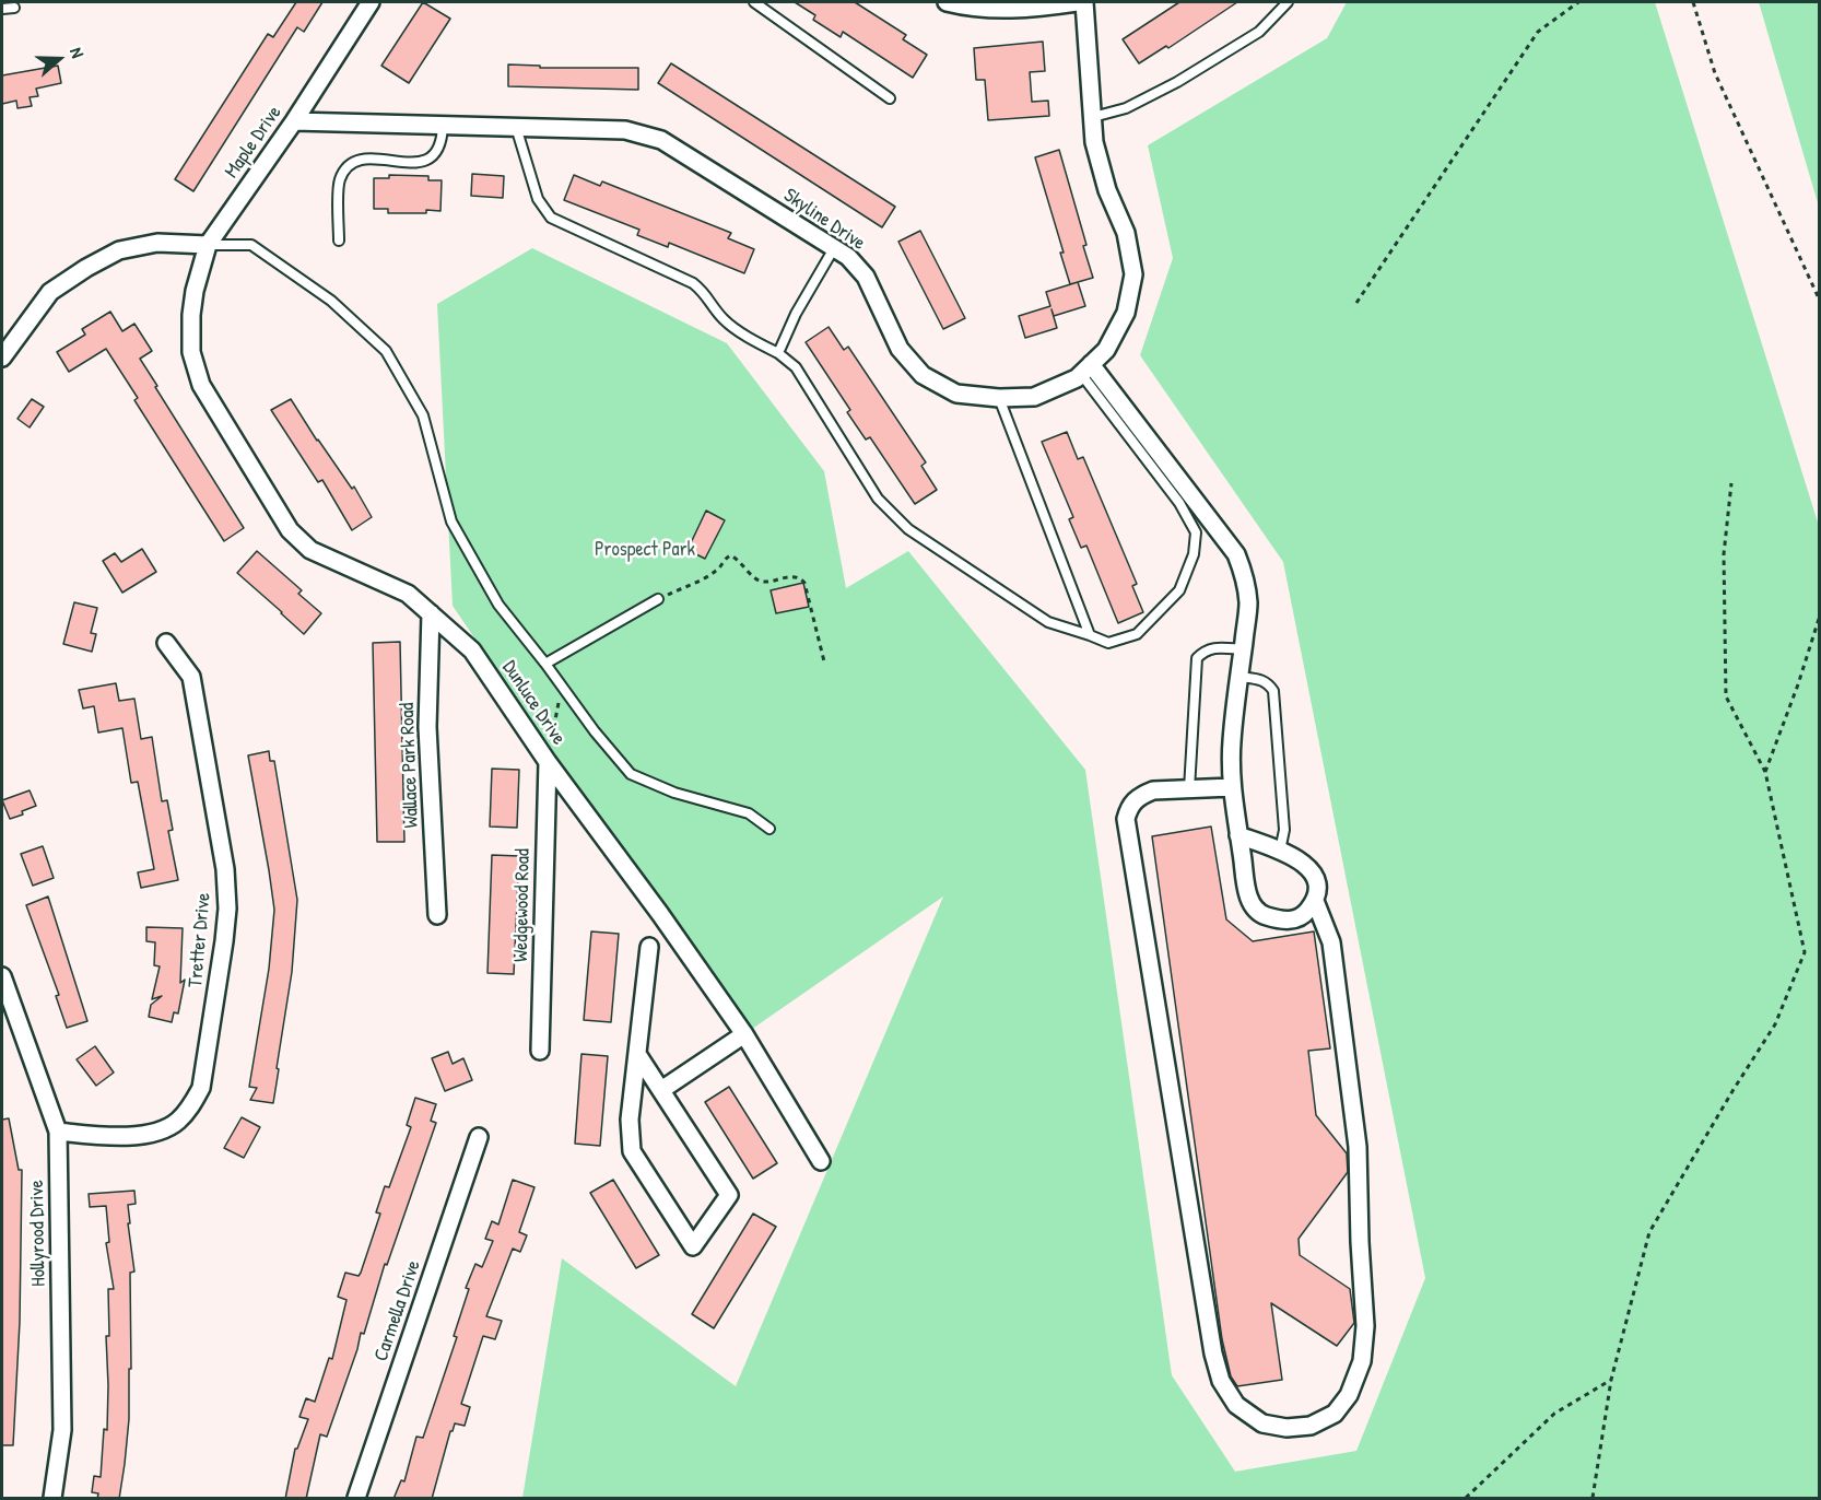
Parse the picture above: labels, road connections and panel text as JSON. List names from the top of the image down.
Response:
{
  "streets": {
    "street": [
      "Maple Drive",
      "Skyline Drive",
      "Dunluce Drive",
      "Wallace Park Road",
      "Wedgewood Road",
      "Tretter Drive",
      "Hollyrood Drive",
      "Carmella Drive"
    ]
  },
  "crossings": [
    ["Maple Drive", "Skyline Drive"],
    ["Maple Drive", "Dunluce Drive"],
    ["Dunluce Drive", "Wallace Park Road"],
    ["Dunluce Drive", "Wedgewood Road"],
    ["Tretter Drive", "Hollyrood Drive"]
  ],
  "parks": ["Prospect Park"],
  "north": "right"
}
